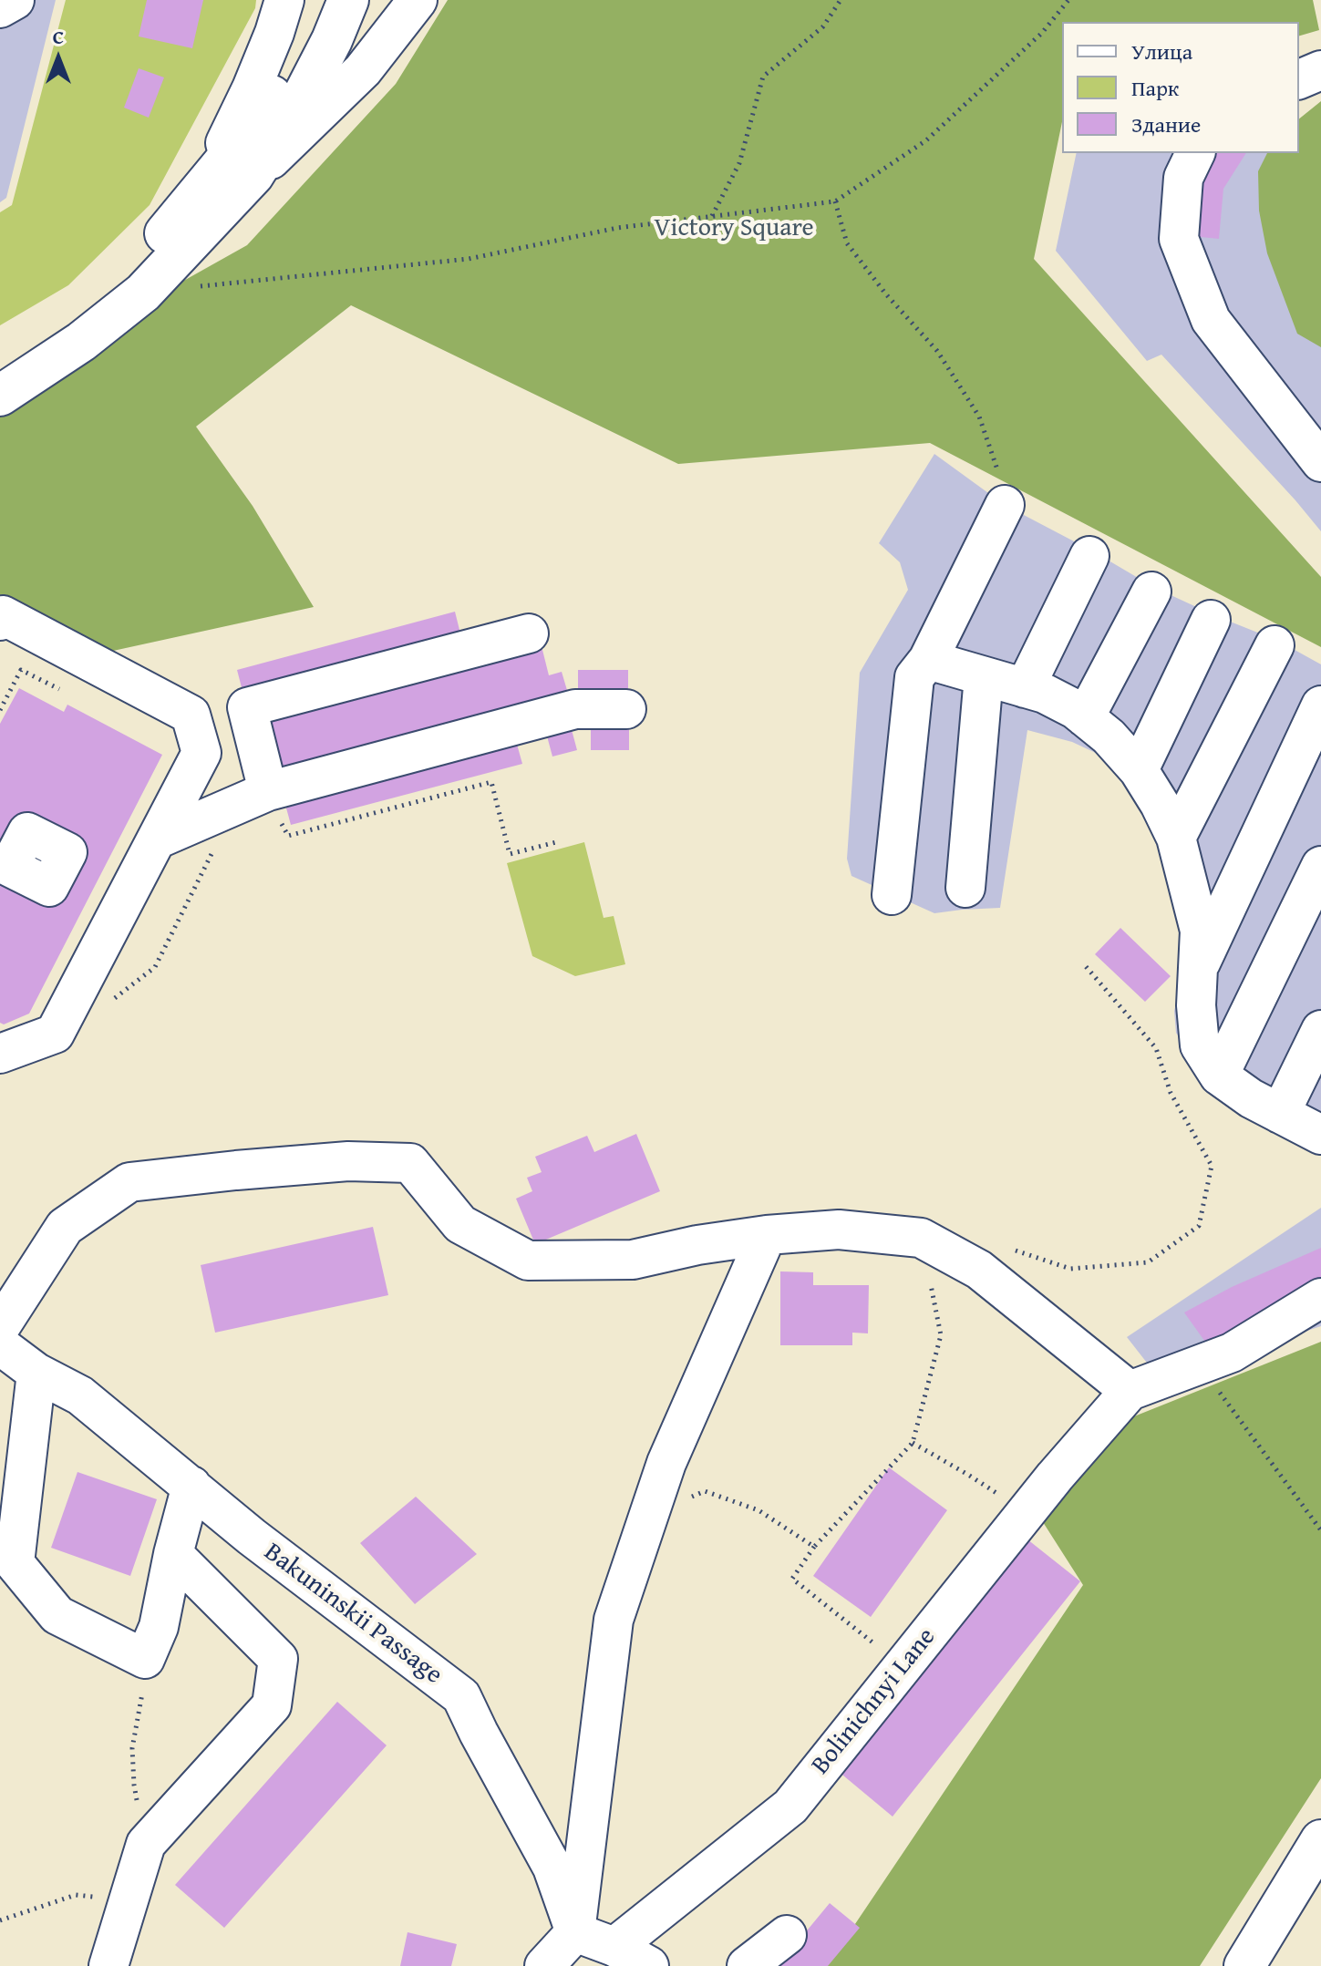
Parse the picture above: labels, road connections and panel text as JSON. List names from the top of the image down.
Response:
{
  "streets": {
    "street": ["Bakuninskii Passage", "Bolinichnyi Lane"]
  },
  "parks": ["Victory Square"],
  "legend": ["Улица", "Парк", "Здание"],
  "north": "top"
}
